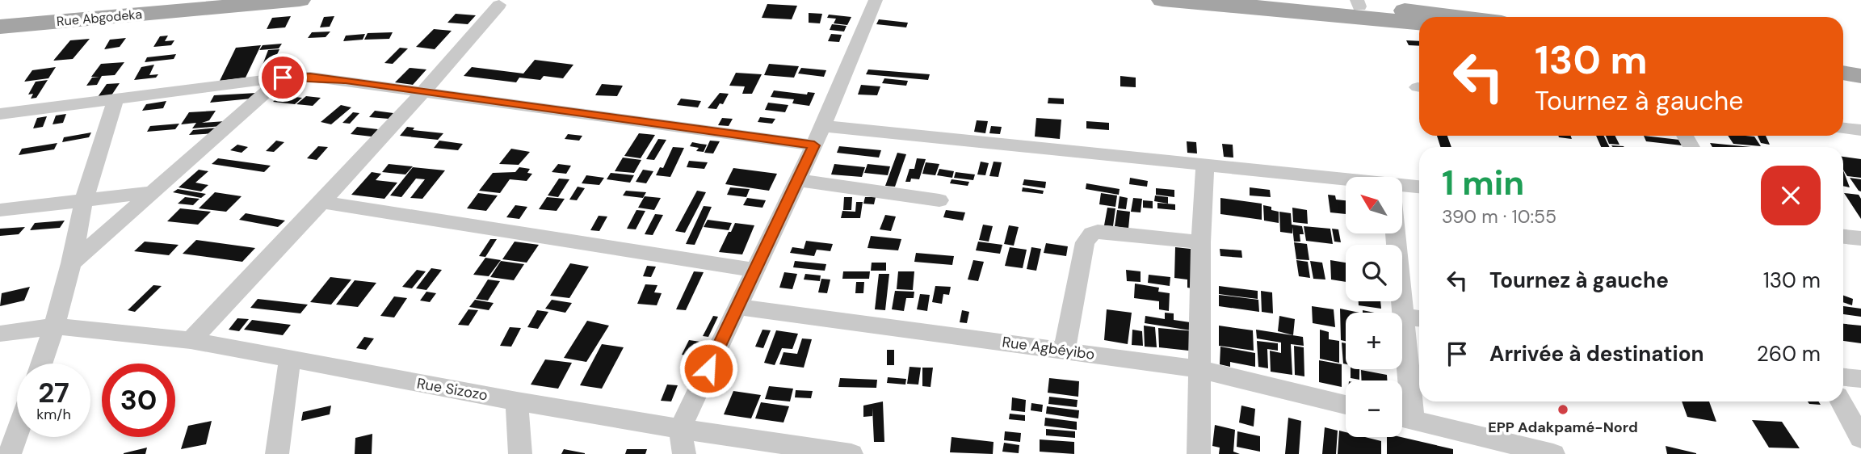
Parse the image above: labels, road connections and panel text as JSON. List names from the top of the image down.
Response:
{
  "streets": {
    "main road": ["Rue Abgodeka"],
    "street": ["Rue Agbéyibo", "Rue Sizozo"]
  },
  "places": ["EPP Adakpamé-Nord"],
  "north": "top left",
  "page": {
    "turn": ["130 m", "Tournez à gauche"],
    "heading": ["1 min", "390 m · 10:55"],
    "map_buttons": ["+", "−"],
    "list": [
      {
        "name": "Tournez à gauche",
        "value": "130 m"
      },
      {
        "name": "Arrivée à destination",
        "value": "260 m"
      }
    ],
    "speed": "27 km/h",
    "limit": "30"
  }
}
